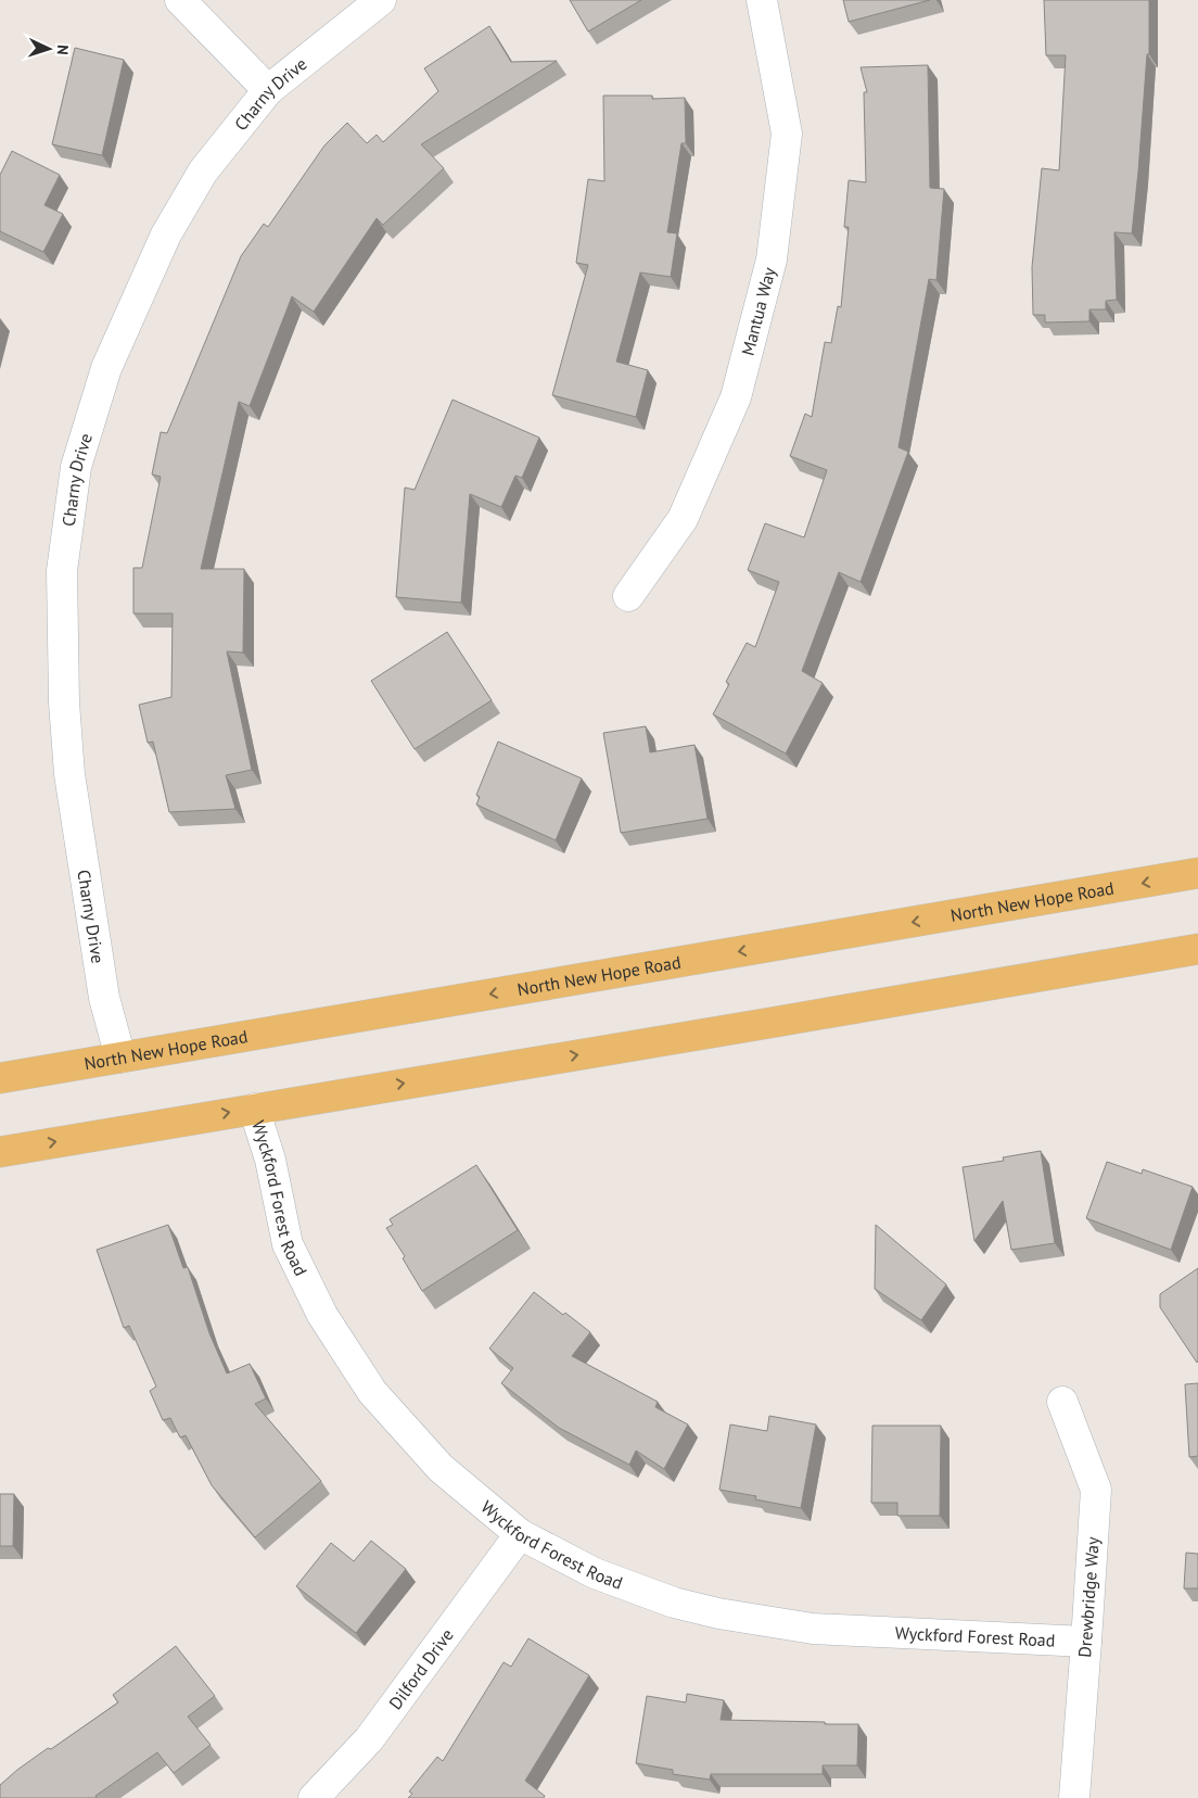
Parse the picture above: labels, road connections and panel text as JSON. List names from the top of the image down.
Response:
{
  "streets": {
    "main road": ["North New Hope Road"],
    "street": [
      "Charny Drive",
      "Mantua Way",
      "Wyckford Forest Road",
      "Drewbridge Way",
      "Dilford Drive"
    ]
  },
  "crossings": [
    ["Charny Drive", "North New Hope Road"],
    ["Wyckford Forest Road", "Drewbridge Way"],
    ["Wyckford Forest Road", "Dilford Drive"]
  ],
  "north": "right"
}
